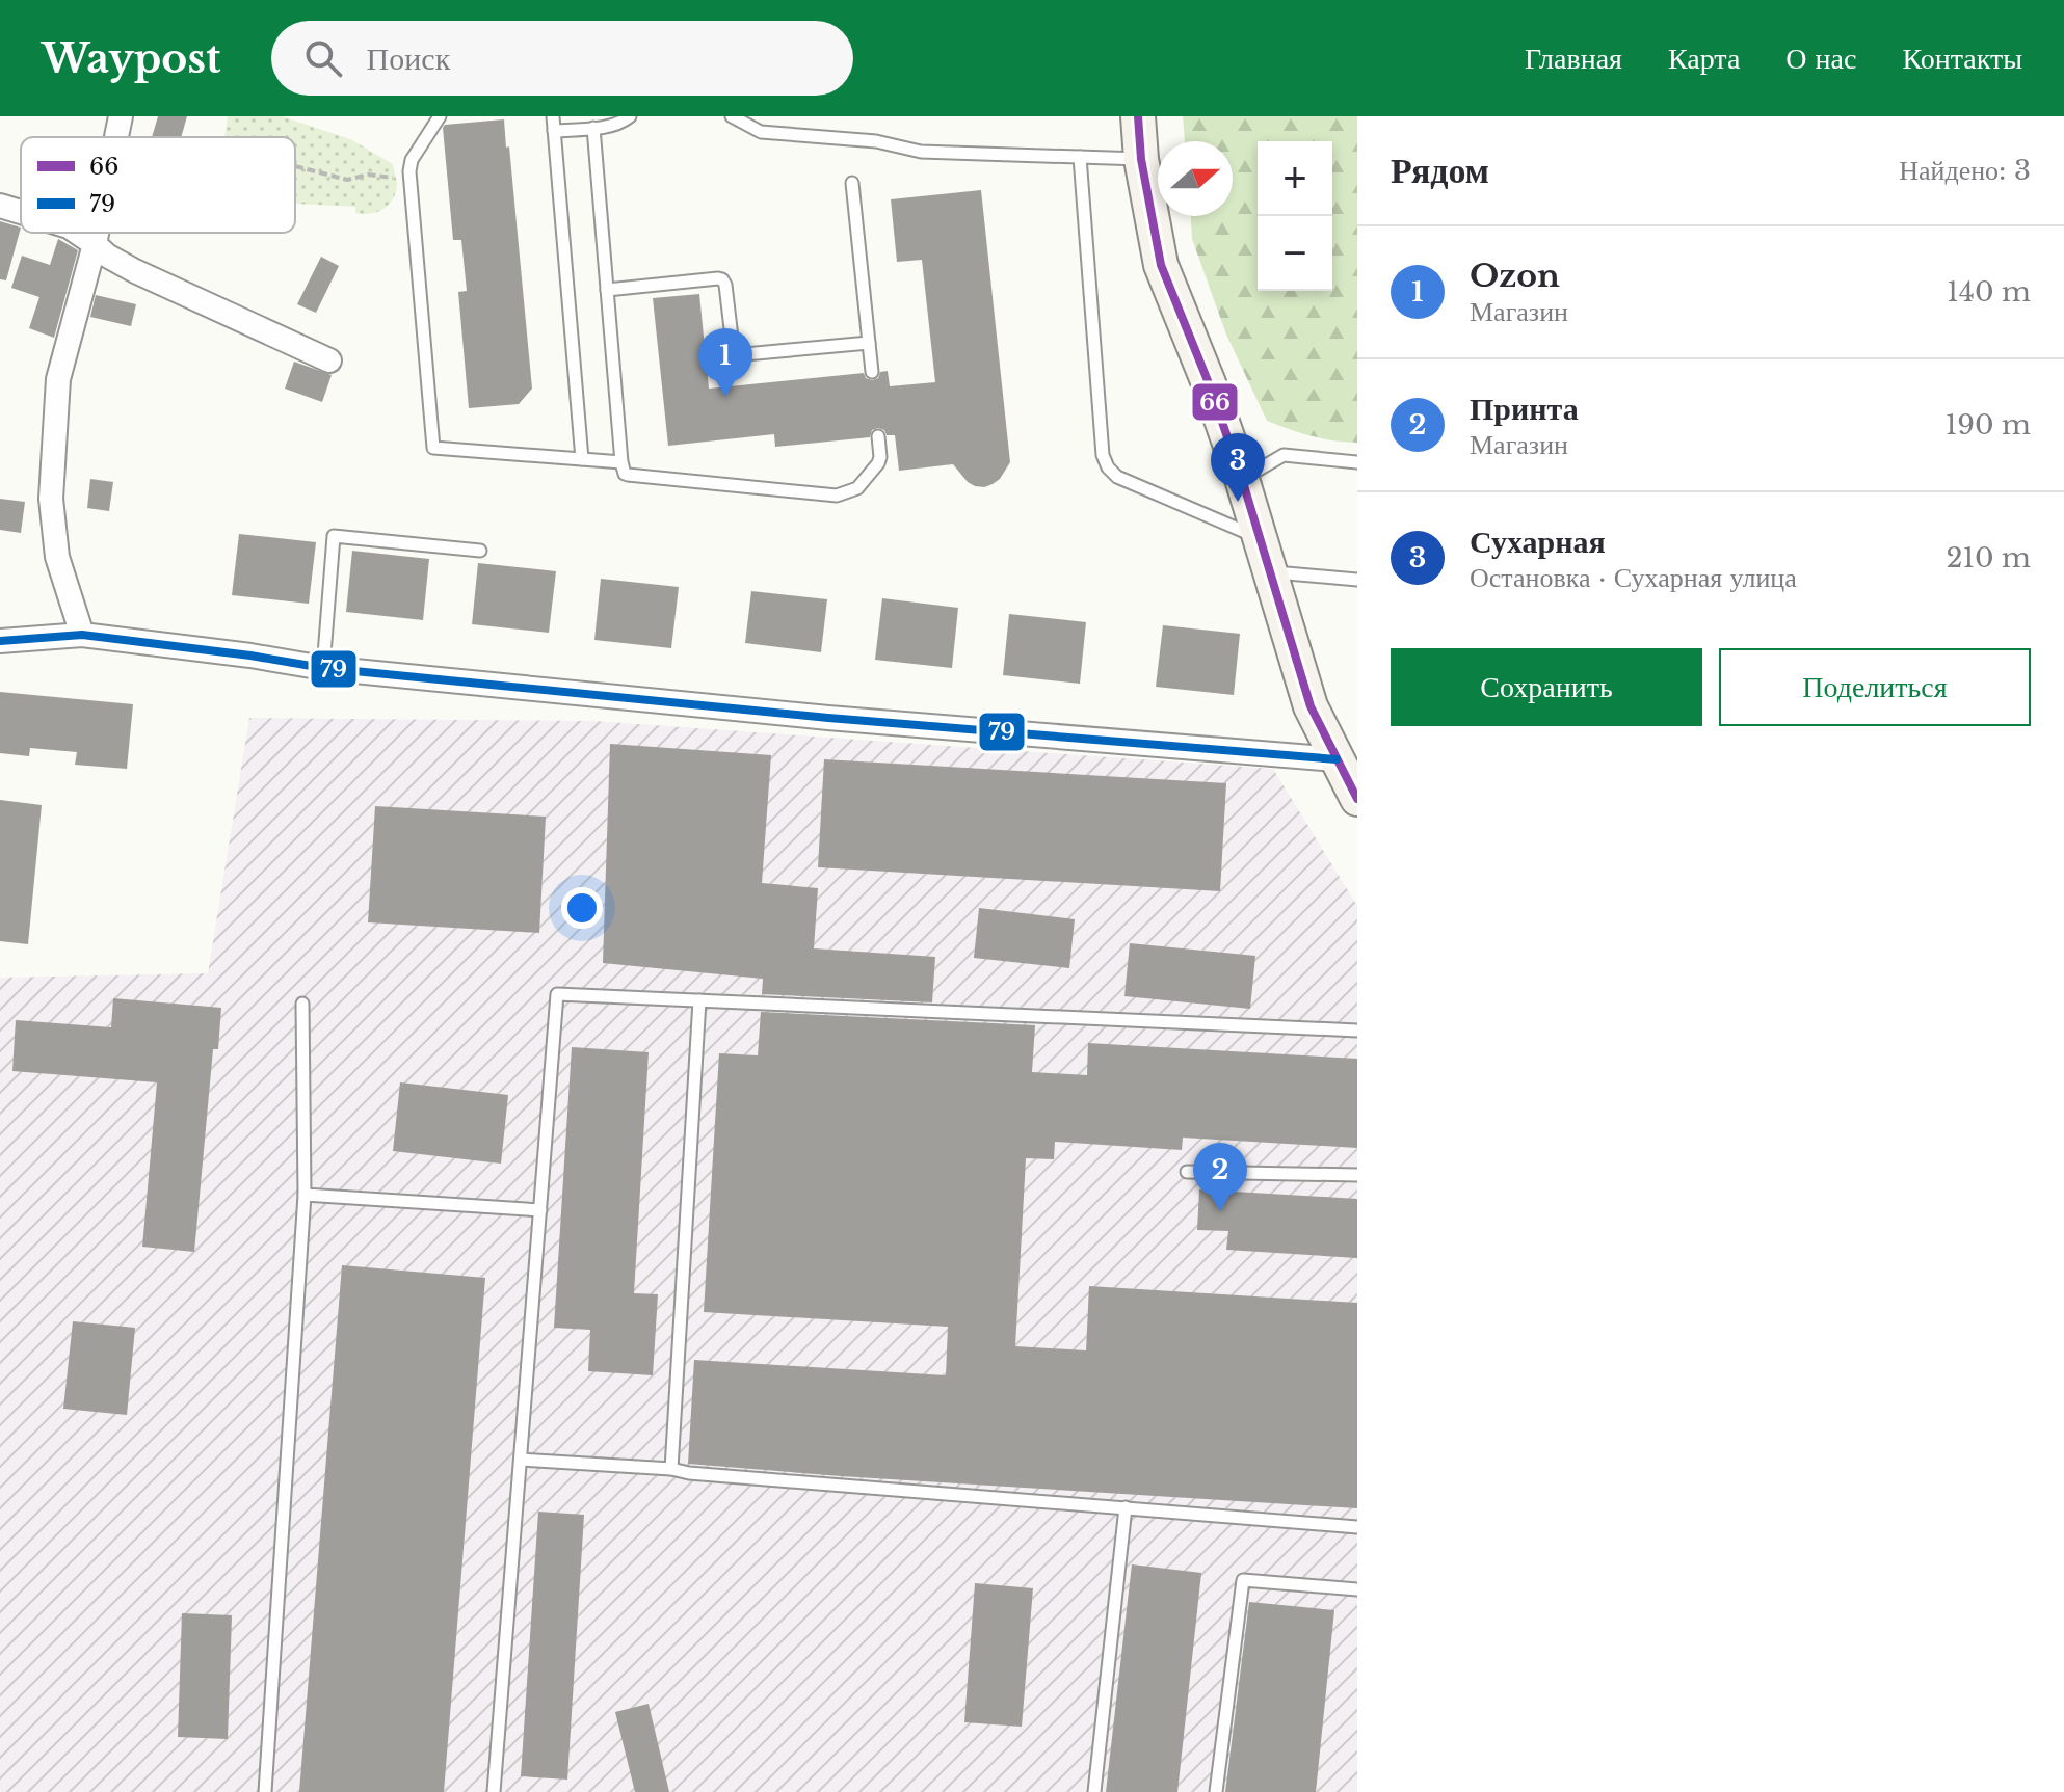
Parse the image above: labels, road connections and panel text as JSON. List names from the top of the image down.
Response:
{
  "lines": ["transit line 66", "transit line 79"],
  "legend": ["66", "79"],
  "north": "right",
  "page": {
    "header": "Waypost",
    "search": "Поиск",
    "nav": [
      "Главная",
      "Карта",
      "О нас",
      "Контакты"
    ],
    "heading": ["Рядом", "Найдено: 3"],
    "map_buttons": ["+", "−"],
    "list": [
      {
        "mark": "1",
        "name": "Ozon",
        "note": "Магазин",
        "value": "140 m"
      },
      {
        "mark": "2",
        "name": "Принта",
        "note": "Магазин",
        "value": "190 m"
      },
      {
        "mark": "3",
        "name": "Сухарная",
        "note": "Остановка · Сухарная улица",
        "value": "210 m"
      }
    ],
    "pins": ["1", "3", "2"],
    "buttons": ["Сохранить", "Поделиться"]
  }
}
